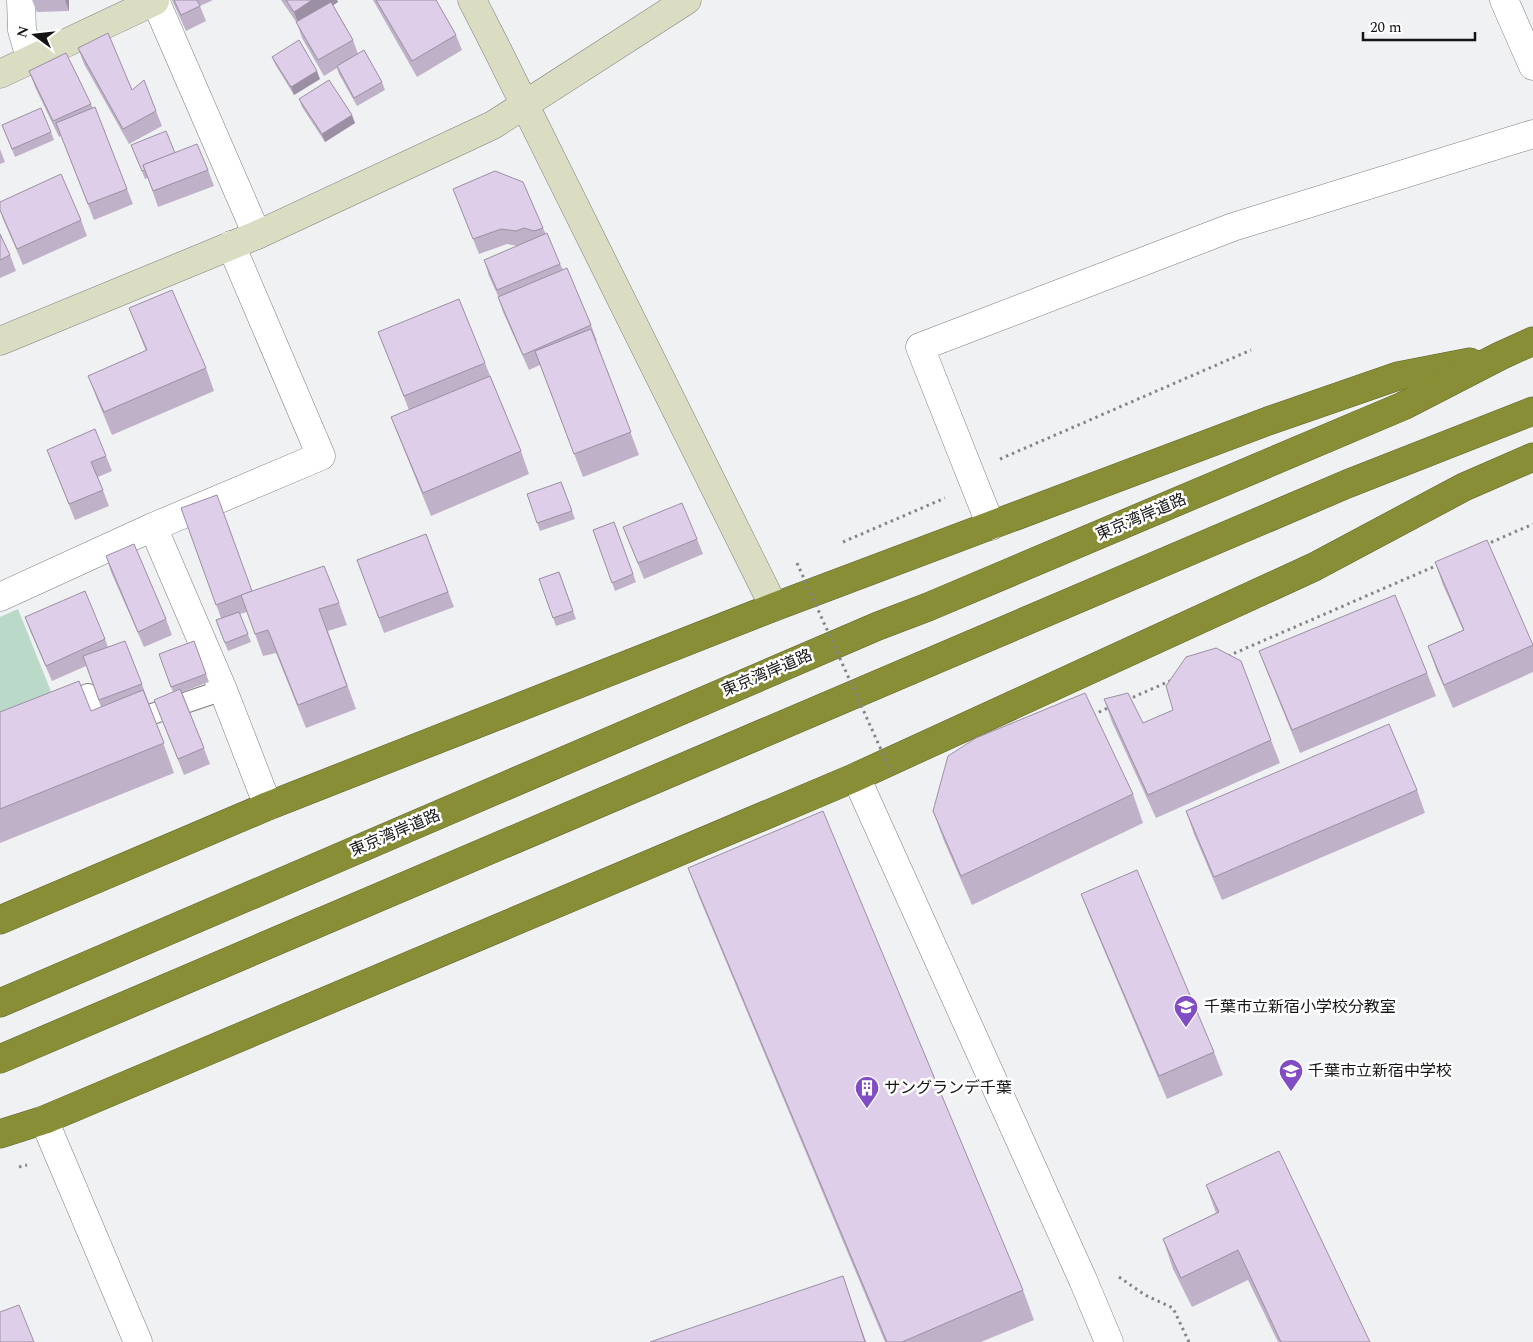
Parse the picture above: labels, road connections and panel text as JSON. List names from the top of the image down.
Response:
{
  "streets": {
    "highway": ["東京湾岸道路"]
  },
  "places": {
    "school or university": ["千葉市立新宿小学校分教室", "千葉市立新宿中学校"],
    "building": ["サングランデ千葉"]
  },
  "scale_bar": "20 m",
  "north": "left"
}
